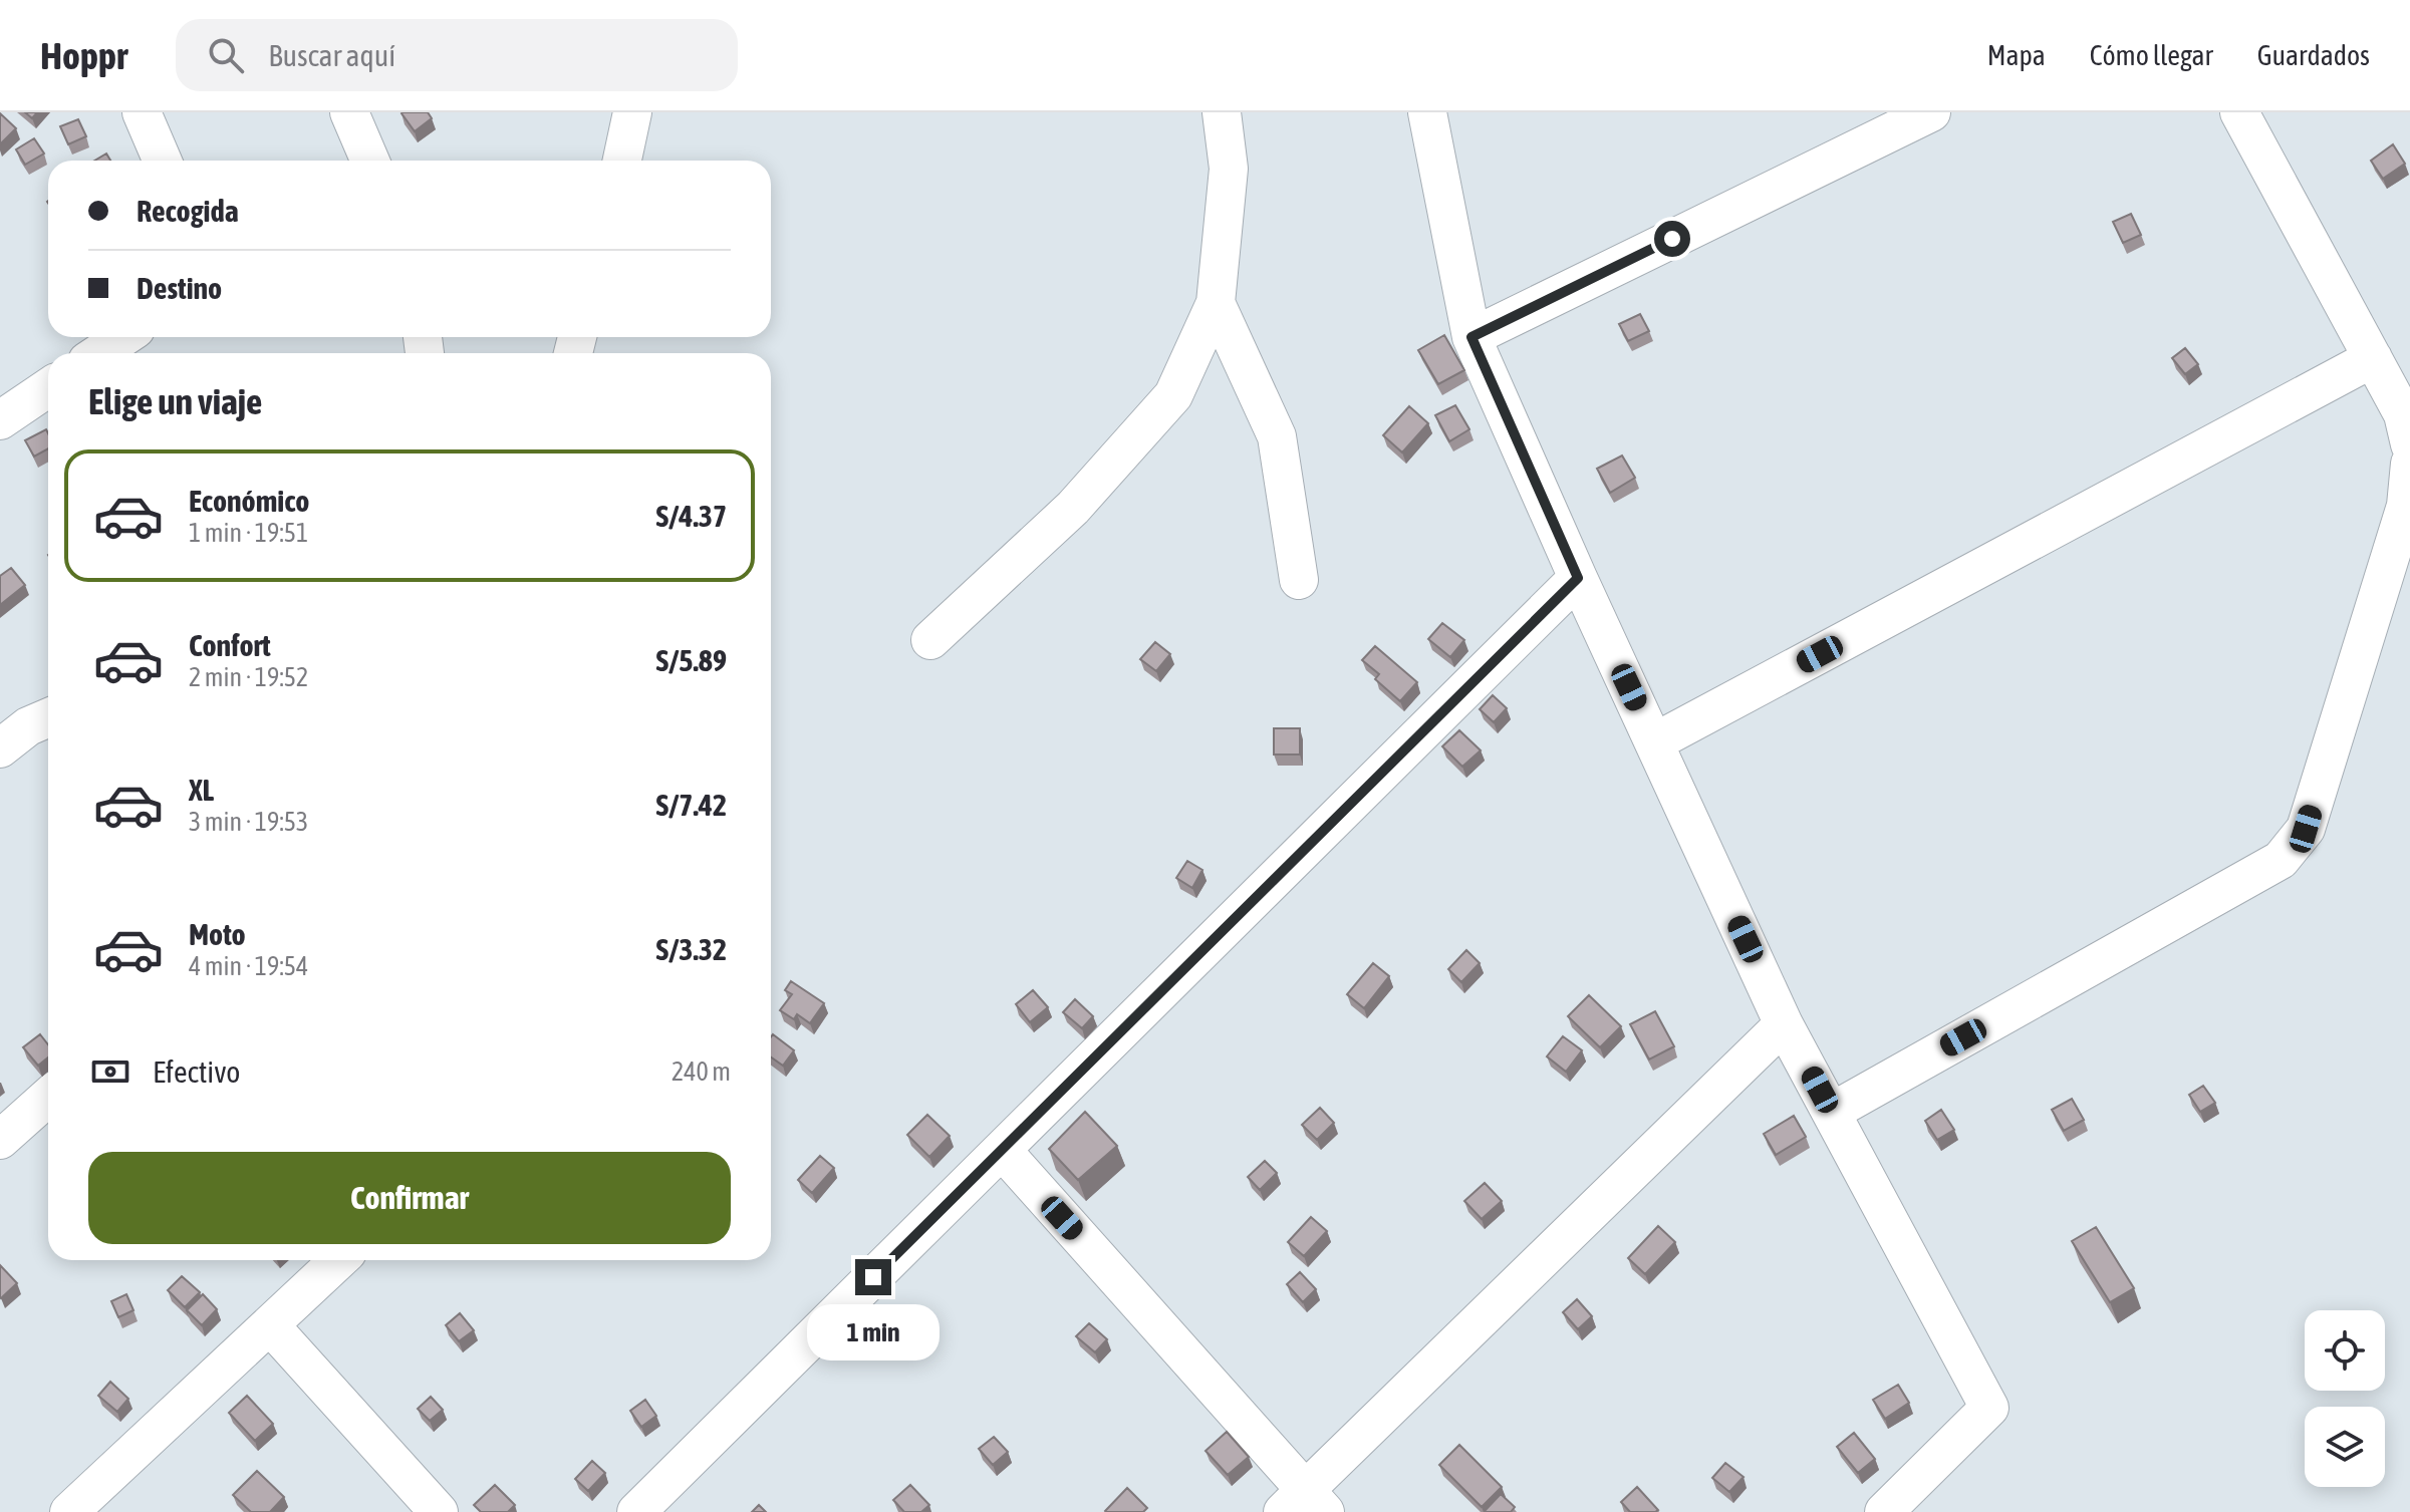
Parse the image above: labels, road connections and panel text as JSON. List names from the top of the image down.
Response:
{
  "page": {
    "header": "Hoppr",
    "search": "Buscar aquí",
    "nav": ["Mapa", "Cómo llegar", "Guardados"],
    "banner": ["Recogida", "Destino"],
    "heading": "Elige un viaje",
    "list": [
      {
        "name": "Económico",
        "note": "1 min · 19:51",
        "value": "S/4.37"
      },
      {
        "name": "Confort",
        "note": "2 min · 19:52",
        "value": "S/5.89"
      },
      {
        "name": "XL",
        "note": "3 min · 19:53",
        "value": "S/7.42"
      },
      {
        "name": "Moto",
        "note": "4 min · 19:54",
        "value": "S/3.32"
      }
    ],
    "pay": ["Efectivo", "240 m"],
    "buttons": "Confirmar",
    "bubble": "1 min"
  }
}
